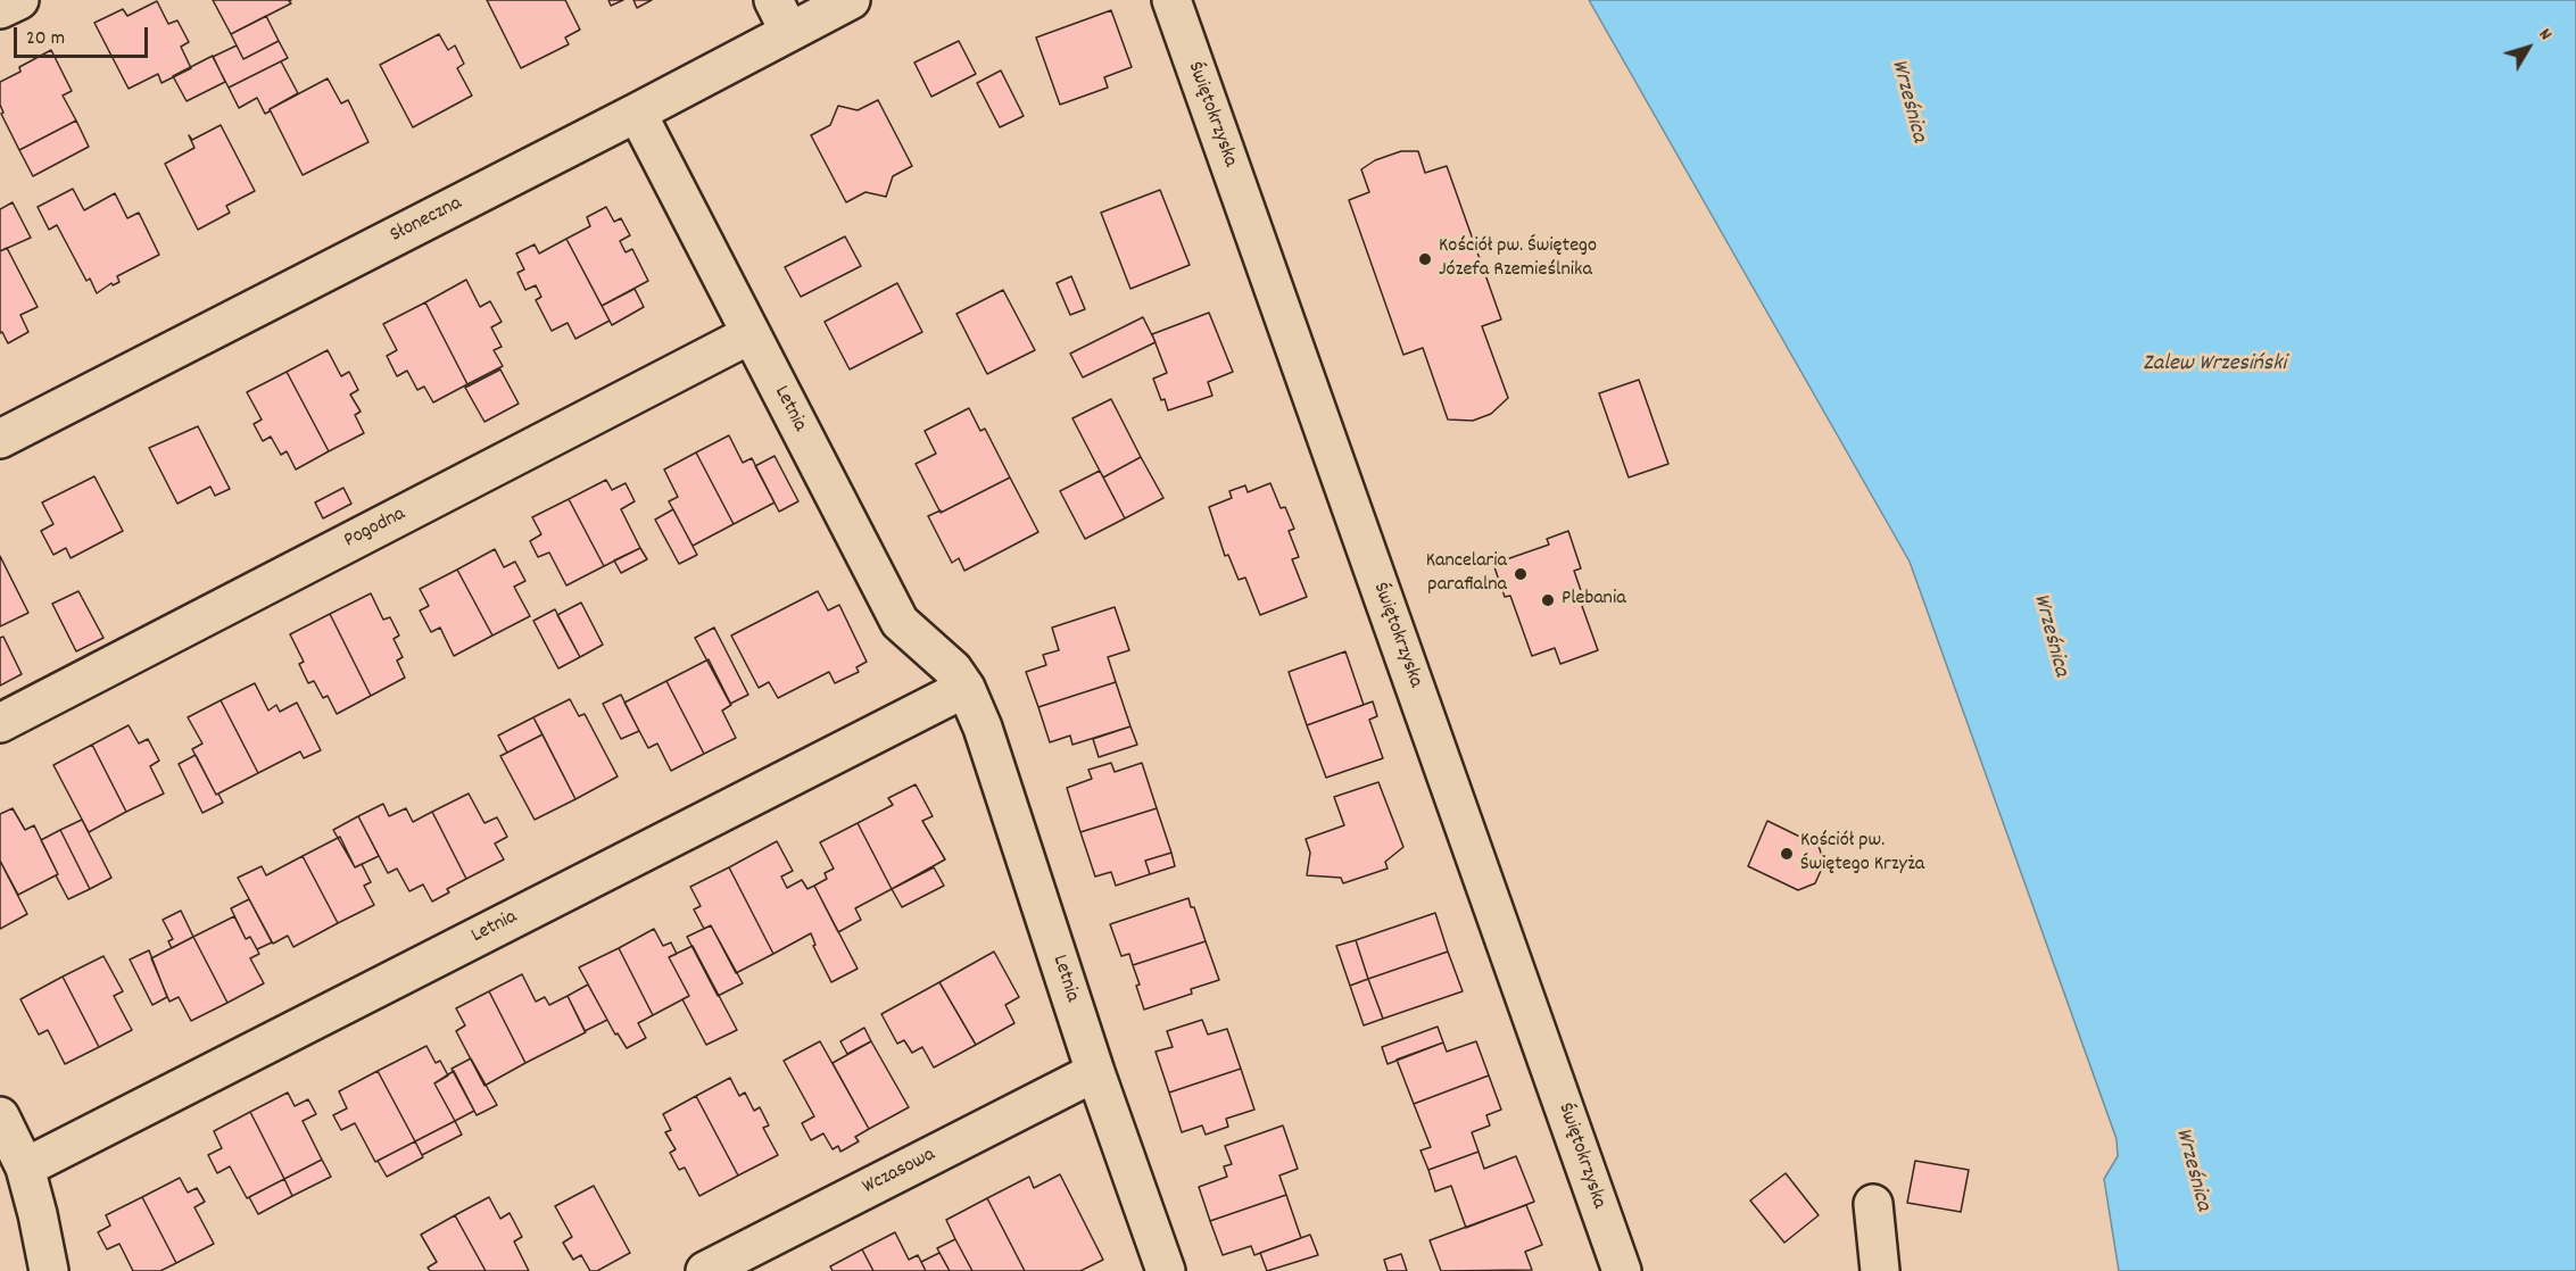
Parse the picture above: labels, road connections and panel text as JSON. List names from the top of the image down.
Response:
{
  "streets": {
    "street": [
      "Świętokrzyska",
      "Słoneczna",
      "Letnia",
      "Pogodna",
      "Wczasowa"
    ]
  },
  "crossings": [
    ["Słoneczna", "Letnia"],
    ["Letnia", "Pogodna"],
    ["Letnia", "Wczasowa"]
  ],
  "water": ["Wrześnica", "Zalew Wrzesiński"],
  "places": [
    "Kościół pw. Świętego Józefa Rzemieślnika",
    "Kancelaria parafialna",
    "Plebania",
    "Kościół pw. Świętego Krzyża"
  ],
  "scale_bar": "20 m",
  "north": "top right"
}
